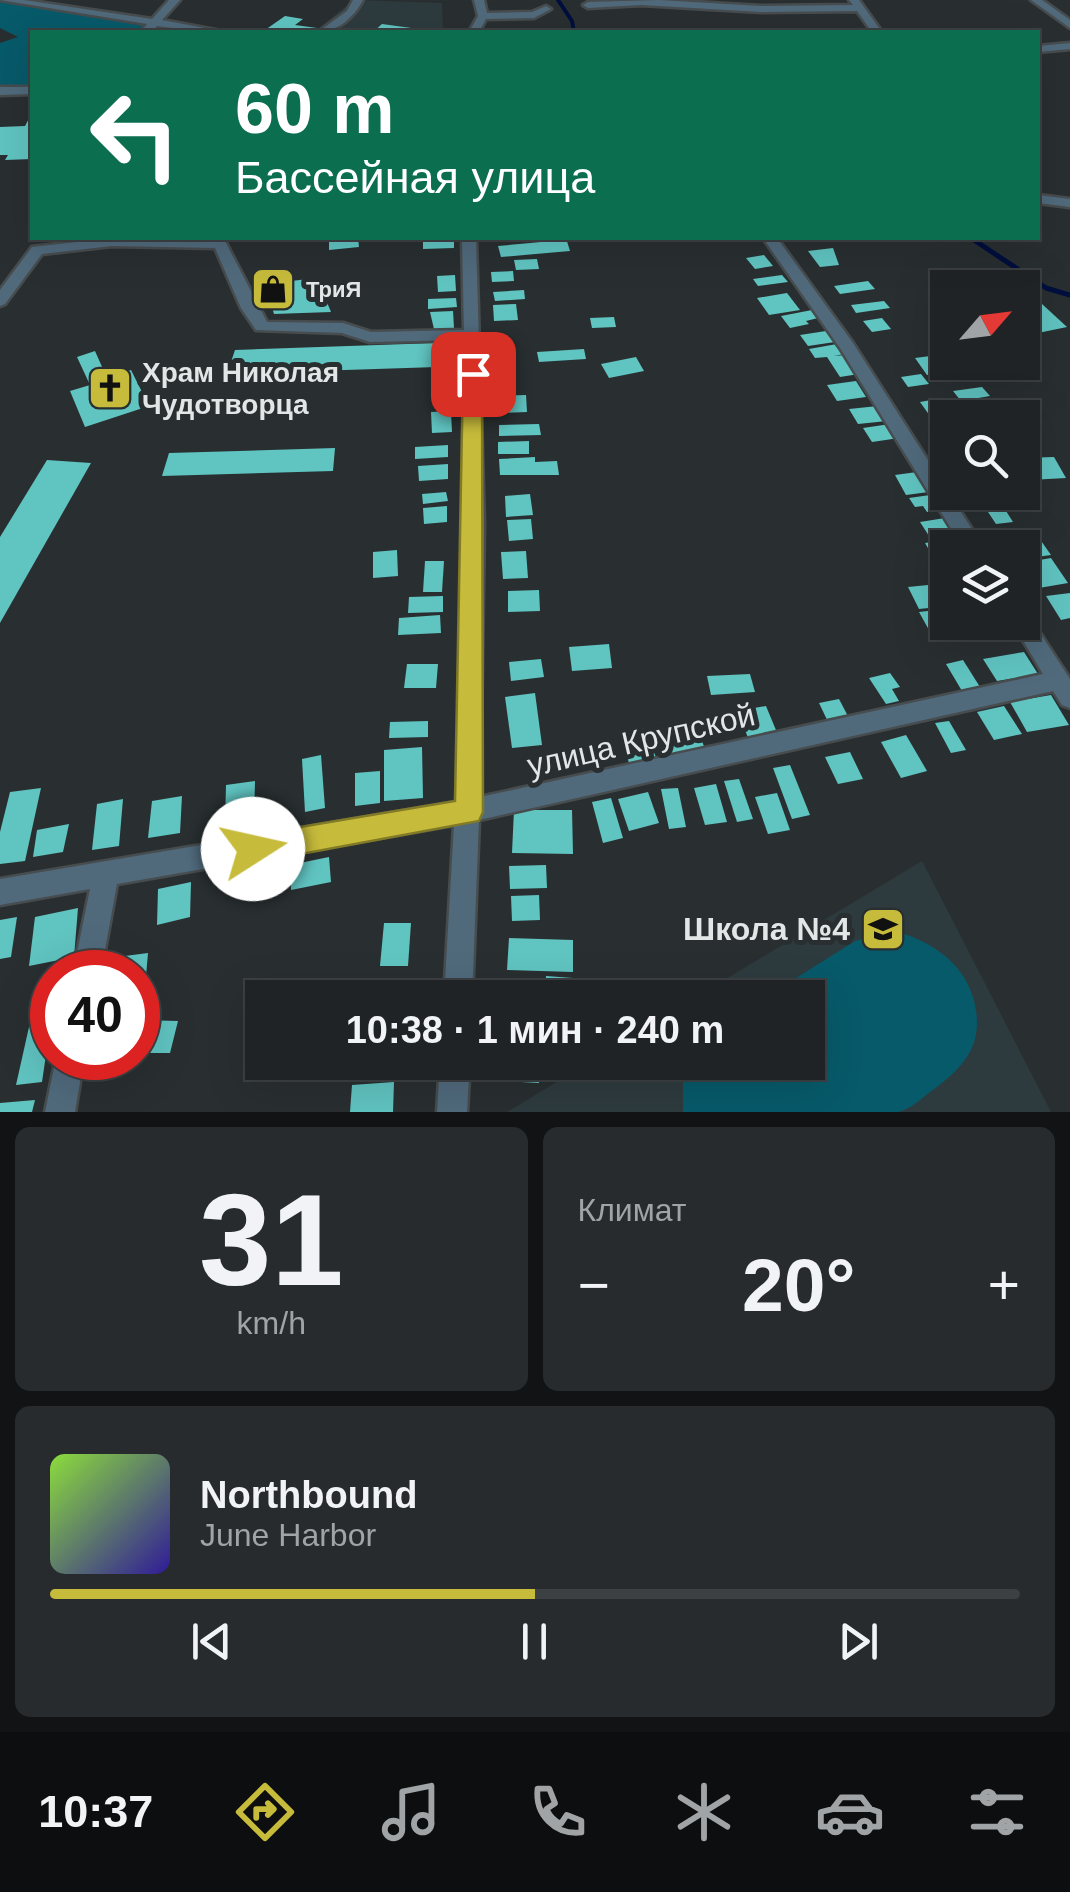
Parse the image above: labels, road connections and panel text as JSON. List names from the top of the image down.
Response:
{
  "streets": {
    "street": ["улица Крупской"]
  },
  "places": {
    "shop": ["ТриЯ"],
    "church": ["Храм Николая Чудотворца"],
    "school or university": ["Школа №4"]
  },
  "north": "top right",
  "page": {
    "turn": ["60 m", "Бассейная улица"],
    "limit": "40",
    "trip": "10:38 · 1 мин · 240 m",
    "tile": [
      ["31", "km/h"],
      "Климат"
    ],
    "heat": ["−", "20°", "+"],
    "song": ["Northbound", "June Harbor"],
    "tabs": "10:37"
  }
}
